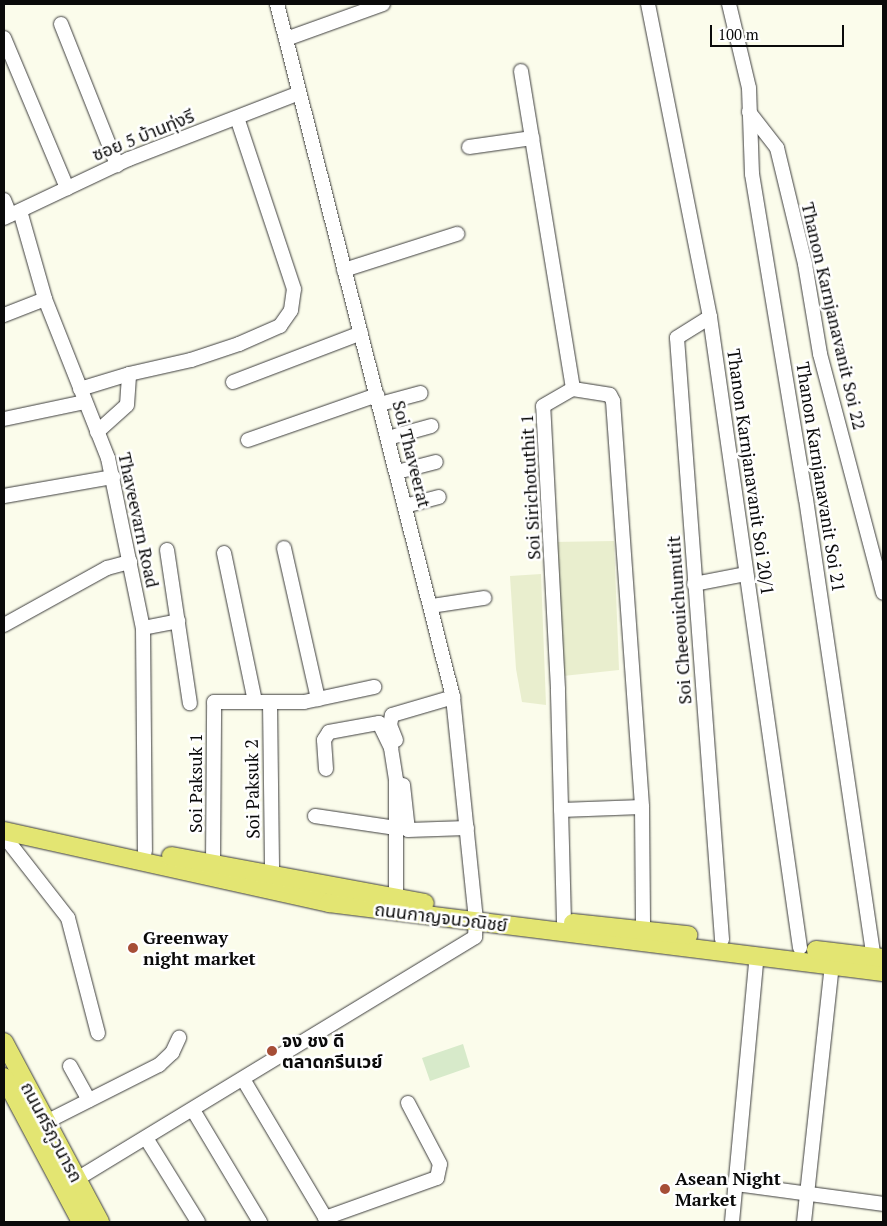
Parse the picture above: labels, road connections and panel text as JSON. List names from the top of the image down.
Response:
{
  "streets": {
    "main road": ["ถนนกาญจนวณิชย์", "ถนนศรีภูวนารถ"],
    "street": [
      "ซอย 5 บ้านทุ่งรี",
      "Thanon Karnjanavanit Soi 22",
      "Soi Thaveerat",
      "Thanon Karnjanavanit Soi 20/1",
      "Thanon Karnjanavanit Soi 21",
      "Soi Sirichotuthit 1",
      "Thaveevarn Road",
      "Soi Cheeouichumutit",
      "Soi Paksuk 1",
      "Soi Paksuk 2"
    ]
  },
  "crossings": [
    ["ซอย 5 บ้านทุ่งรี", "Soi Thaveerat"],
    ["ซอย 5 บ้านทุ่งรี", "Thaveevarn Road"],
    ["Thanon Karnjanavanit Soi 22", "Thanon Karnjanavanit Soi 21"],
    ["Soi Thaveerat", "ถนนกาญจนวณิชย์"],
    ["Thanon Karnjanavanit Soi 20/1", "Soi Cheeouichumutit"],
    ["Thanon Karnjanavanit Soi 20/1", "ถนนกาญจนวณิชย์"],
    ["Thanon Karnjanavanit Soi 21", "ถนนกาญจนวณิชย์"],
    ["Soi Sirichotuthit 1", "ถนนกาญจนวณิชย์"],
    ["Thaveevarn Road", "ถนนกาญจนวณิชย์"],
    ["Soi Cheeouichumutit", "ถนนกาญจนวณิชย์"],
    ["Soi Paksuk 1", "ถนนกาญจนวณิชย์"],
    ["Soi Paksuk 2", "ถนนกาญจนวณิชย์"]
  ],
  "places": ["Greenway night market", "จง ชง ดี ตลาดกรีนเวย์", "Asean Night Market"],
  "scale_bar": "100 m"
}
